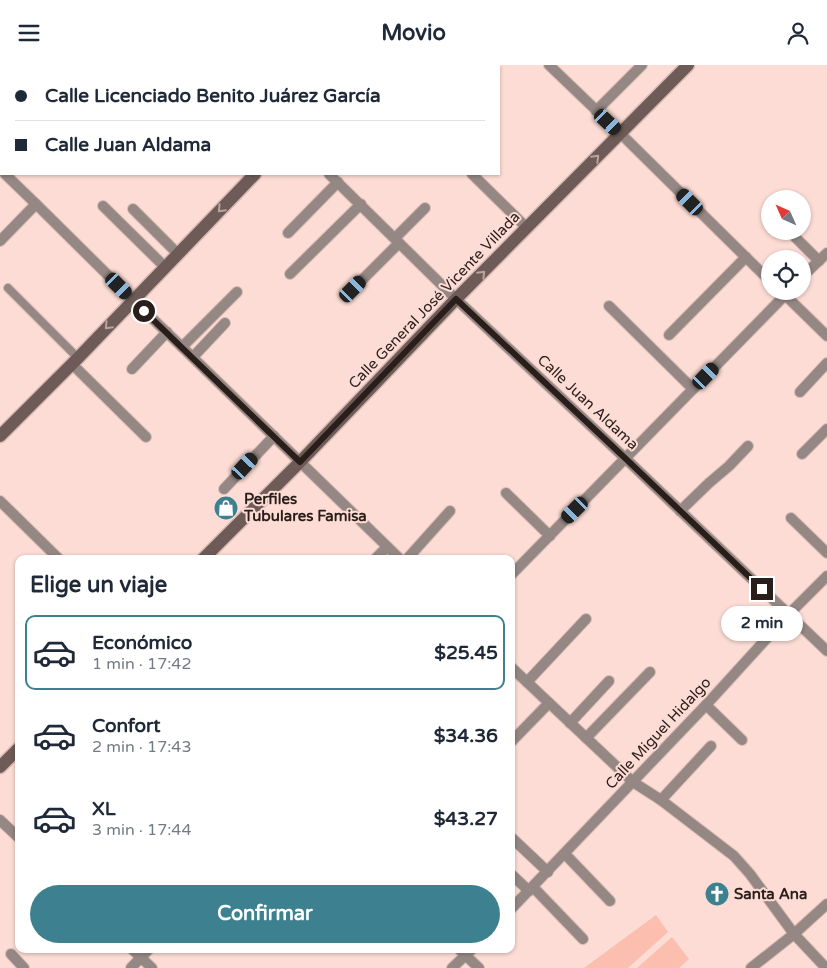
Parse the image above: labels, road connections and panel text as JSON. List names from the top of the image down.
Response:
{
  "streets": {
    "main road": ["Calle General José Vicente Villada"],
    "street": ["Calle Juan Aldama", "Calle Miguel Hidalgo"]
  },
  "crossings": [
    ["Calle General José Vicente Villada", "Calle Juan Aldama"],
    ["Calle Juan Aldama", "Calle Miguel Hidalgo"]
  ],
  "places": {
    "shop": ["Perfiles Tubulares Famisa"],
    "church": ["Santa Ana"]
  },
  "north": "top left",
  "page": {
    "header": "Movio",
    "banner": ["Calle Licenciado Benito Juárez García", "Calle Juan Aldama"],
    "heading": "Elige un viaje",
    "bubble": "2 min",
    "list": [
      {
        "name": "Económico",
        "note": "1 min · 17:42",
        "value": "$25.45"
      },
      {
        "name": "Confort",
        "note": "2 min · 17:43",
        "value": "$34.36"
      },
      {
        "name": "XL",
        "note": "3 min · 17:44",
        "value": "$43.27"
      }
    ],
    "buttons": "Confirmar"
  }
}
